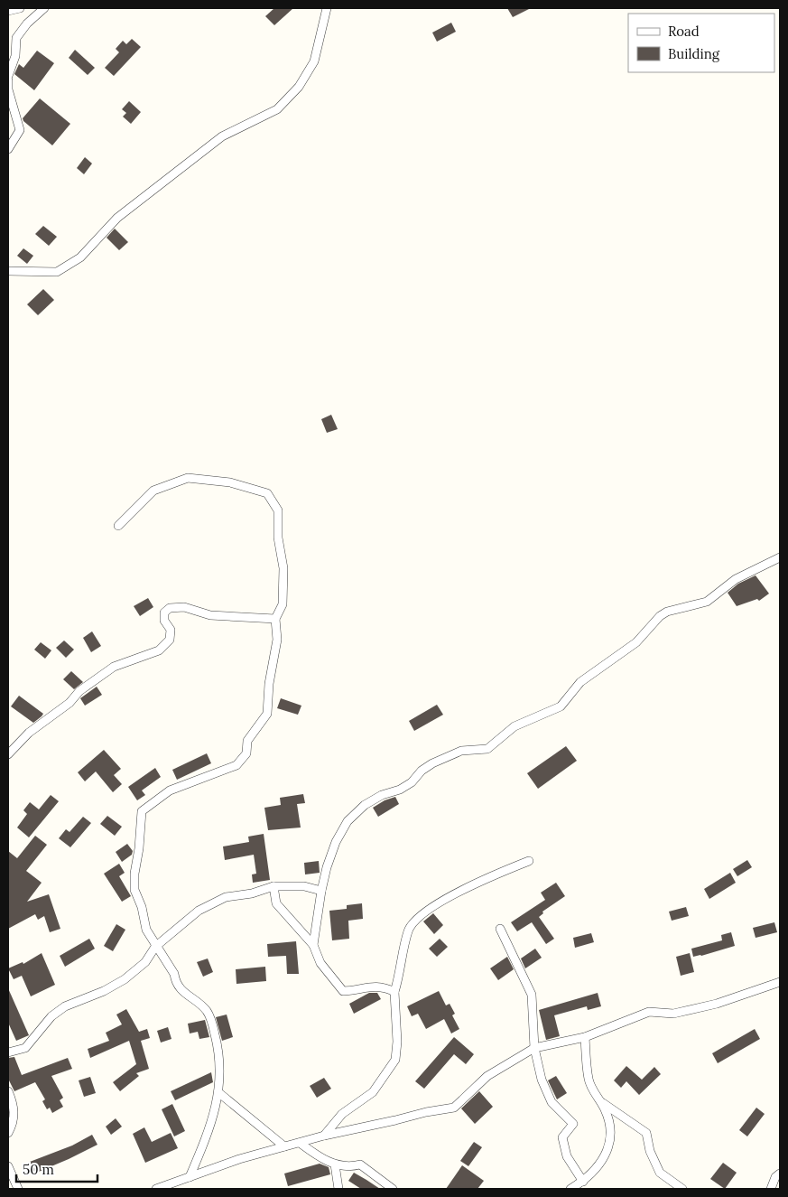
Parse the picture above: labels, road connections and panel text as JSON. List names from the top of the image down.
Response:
{
  "legend": ["Road", "Building"],
  "scale_bar": "50 m"
}
